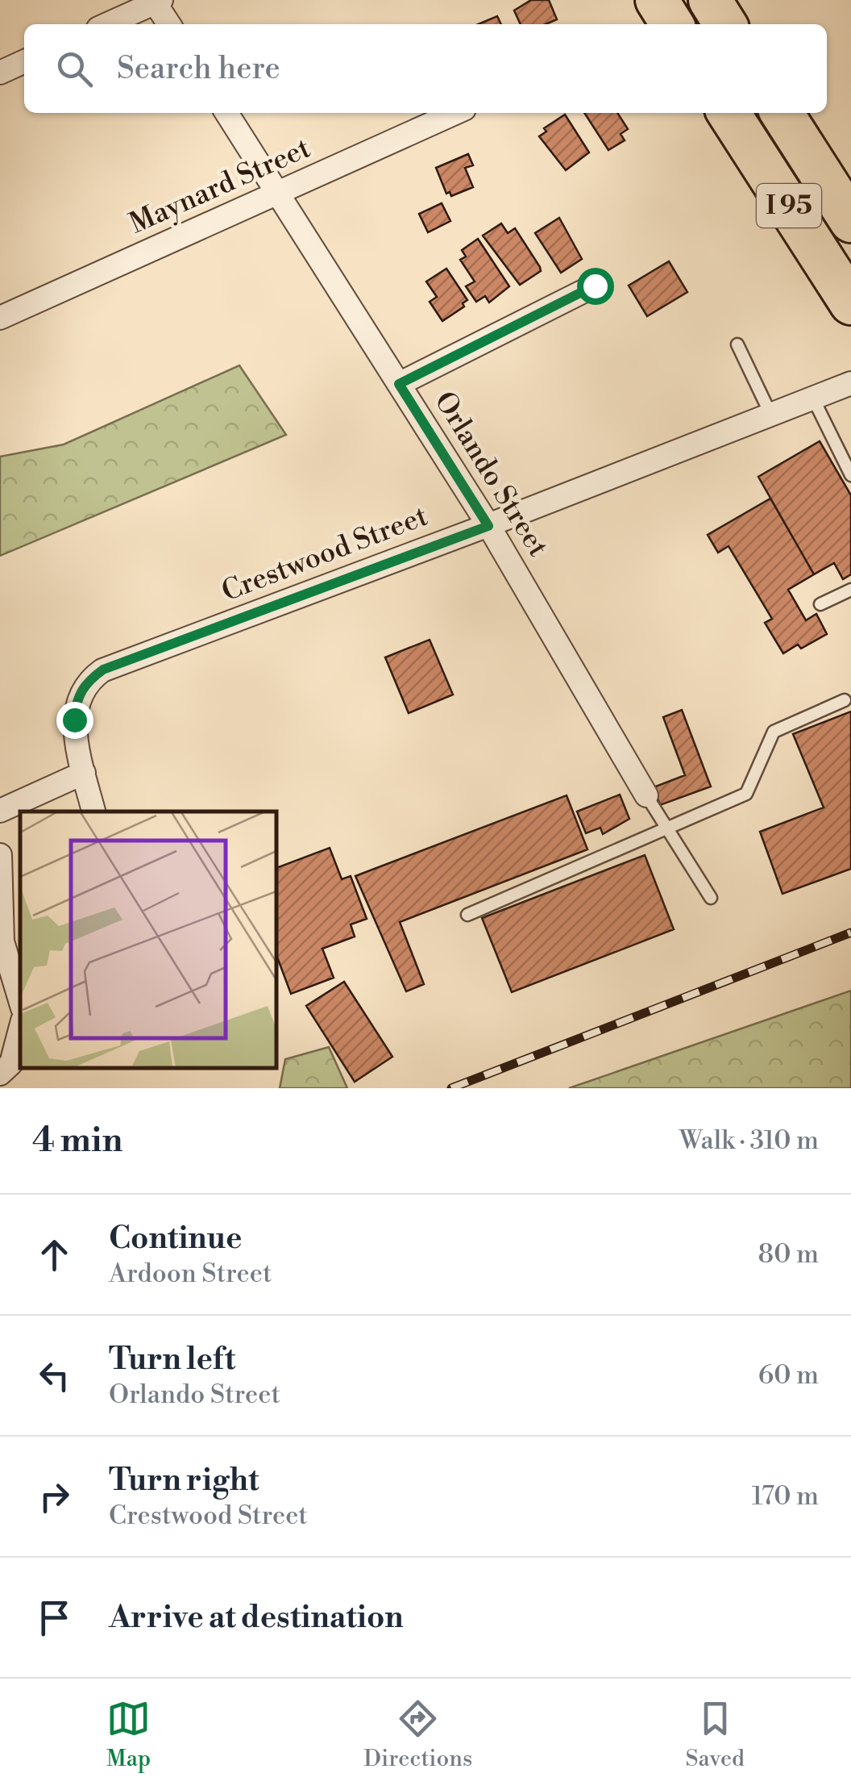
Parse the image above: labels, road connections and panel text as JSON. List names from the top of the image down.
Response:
{
  "streets": {
    "highway": ["I 95"],
    "street": ["Maynard Street", "Orlando Street", "Crestwood Street"]
  },
  "crossings": [
    ["Maynard Street", "Orlando Street"],
    ["Orlando Street", "Crestwood Street"]
  ],
  "page": {
    "search": "Search here",
    "heading": ["4 min", "Walk · 310 m"],
    "list": [
      ["Continue", "Ardoon Street", "80 m"],
      ["Turn left", "Orlando Street", "60 m"],
      ["Turn right", "Crestwood Street", "170 m"],
      "Arrive at destination"
    ],
    "nav": ["Map", "Directions", "Saved"]
  }
}
